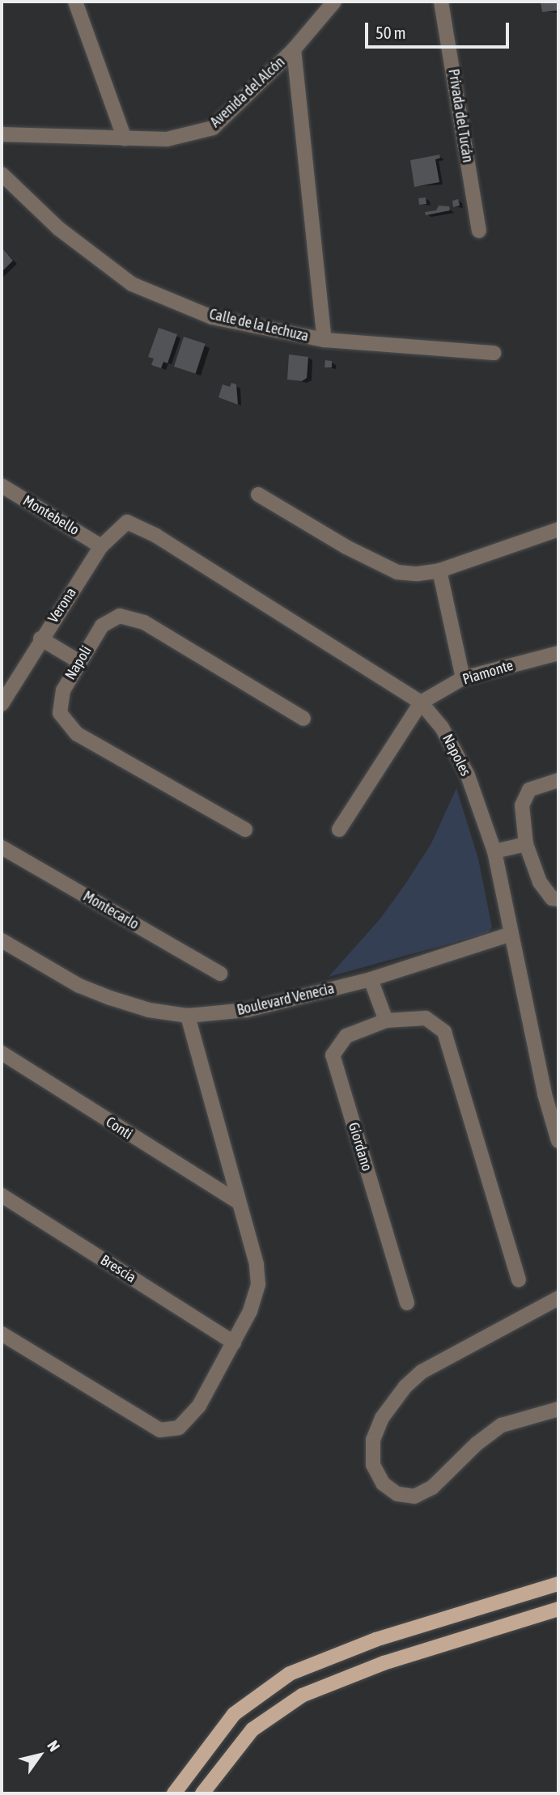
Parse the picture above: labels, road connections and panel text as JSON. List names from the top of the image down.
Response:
{
  "streets": {
    "street": [
      "Avenida del Alcón",
      "Privada del Tucán",
      "Calle de la Lechuza",
      "Montebello",
      "Verona",
      "Napoli",
      "Piamonte",
      "Napoles",
      "Montecarlo",
      "Boulevard Venecia",
      "Conti",
      "Giordano",
      "Brescia"
    ]
  },
  "crossings": [
    ["Montebello", "Verona"],
    ["Verona", "Napoles"],
    ["Piamonte", "Napoles"],
    ["Napoles", "Boulevard Venecia"]
  ],
  "scale_bar": "50 m",
  "north": "top right"
}
